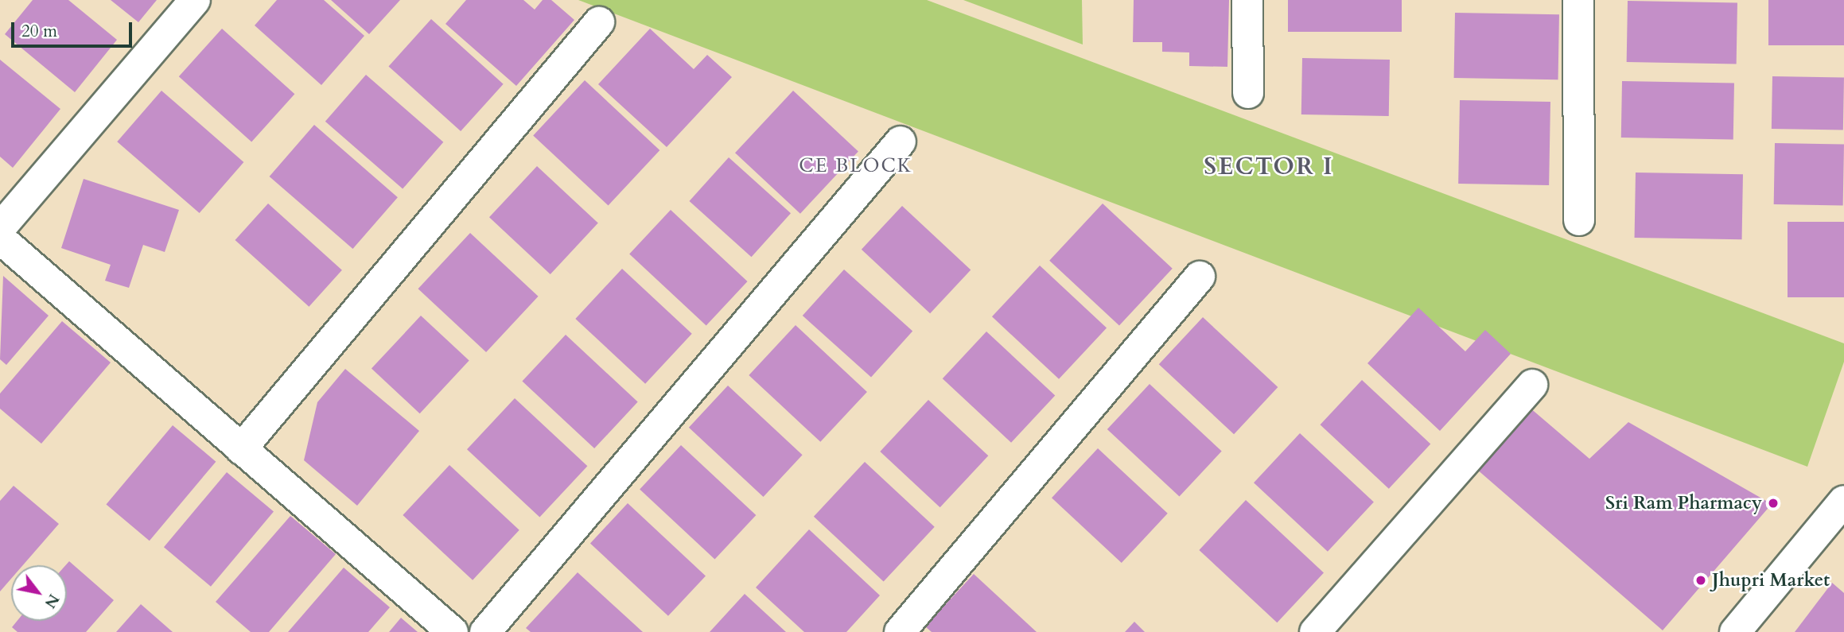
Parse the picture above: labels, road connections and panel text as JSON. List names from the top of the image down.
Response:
{
  "districts": ["CE BLOCK", "SECTOR I"],
  "places": ["Sri Ram Pharmacy", "Jhupri Market"],
  "scale_bar": "20 m",
  "north": "bottom right"
}
